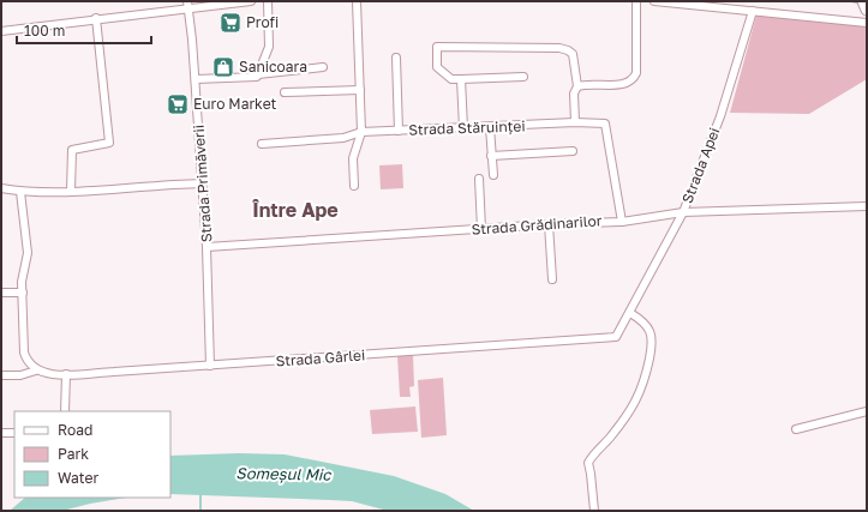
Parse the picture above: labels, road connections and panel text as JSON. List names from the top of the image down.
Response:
{
  "streets": {
    "street": [
      "Strada Stăruinței",
      "Strada Apei",
      "Strada Primăverii",
      "Strada Grădinarilor",
      "Strada Gârlei"
    ]
  },
  "crossings": [
    ["Strada Stăruinței", "Strada Grădinarilor"],
    ["Strada Apei", "Strada Grădinarilor"],
    ["Strada Apei", "Strada Gârlei"],
    ["Strada Primăverii", "Strada Grădinarilor"],
    ["Strada Primăverii", "Strada Gârlei"]
  ],
  "districts": ["Între Ape"],
  "water": ["Someșul Mic"],
  "places": {
    "supermarket": ["Profi", "Euro Market"],
    "shop": ["Sanicoara"]
  },
  "legend": ["Road", "Park", "Water"],
  "scale_bar": "100 m"
}
